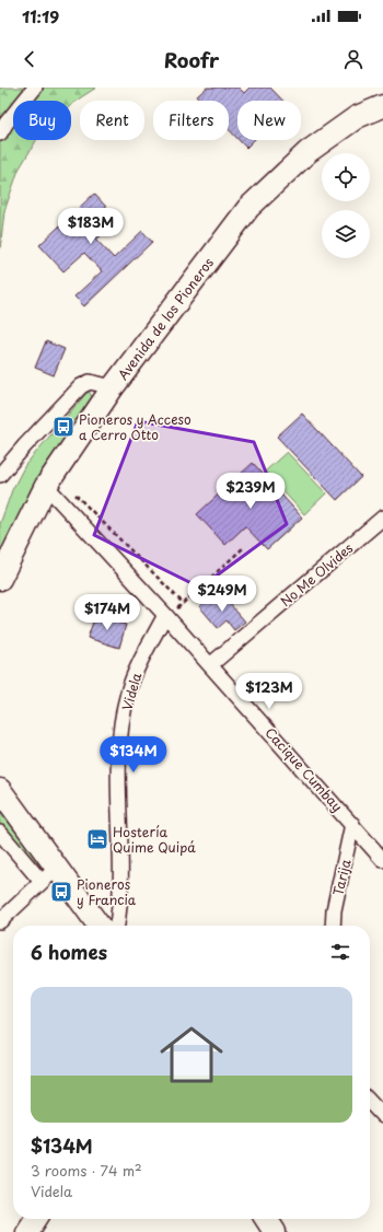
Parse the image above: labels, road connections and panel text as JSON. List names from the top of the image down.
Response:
{
  "streets": {
    "main road": ["Avenida de los Pioneros"],
    "street": [
      "No Me Olvides",
      "Videla",
      "Cacique Cumbay",
      "Tarija"
    ]
  },
  "crossings": [
    ["Avenida de los Pioneros", "Cacique Cumbay"],
    ["No Me Olvides", "Cacique Cumbay"],
    ["Videla", "Cacique Cumbay"],
    ["Cacique Cumbay", "Tarija"]
  ],
  "places": {
    "bus stop": ["Pioneros y Acceso a Cerro Otto", "Pioneros y Francia"],
    "hotel": ["Hostería Quime Quipá"]
  },
  "page": {
    "status": "11:19",
    "header": "Roofr",
    "chip": [
      "Buy",
      "Rent",
      "Filters",
      "New"
    ],
    "price": [
      "$183M",
      "$239M",
      "$249M",
      "$174M",
      "$123M",
      "$134M"
    ],
    "heading": "6 homes",
    "list": [
      {
        "name": "$134M",
        "note": "3 rooms · 74 m² · Videla"
      }
    ]
  }
}
